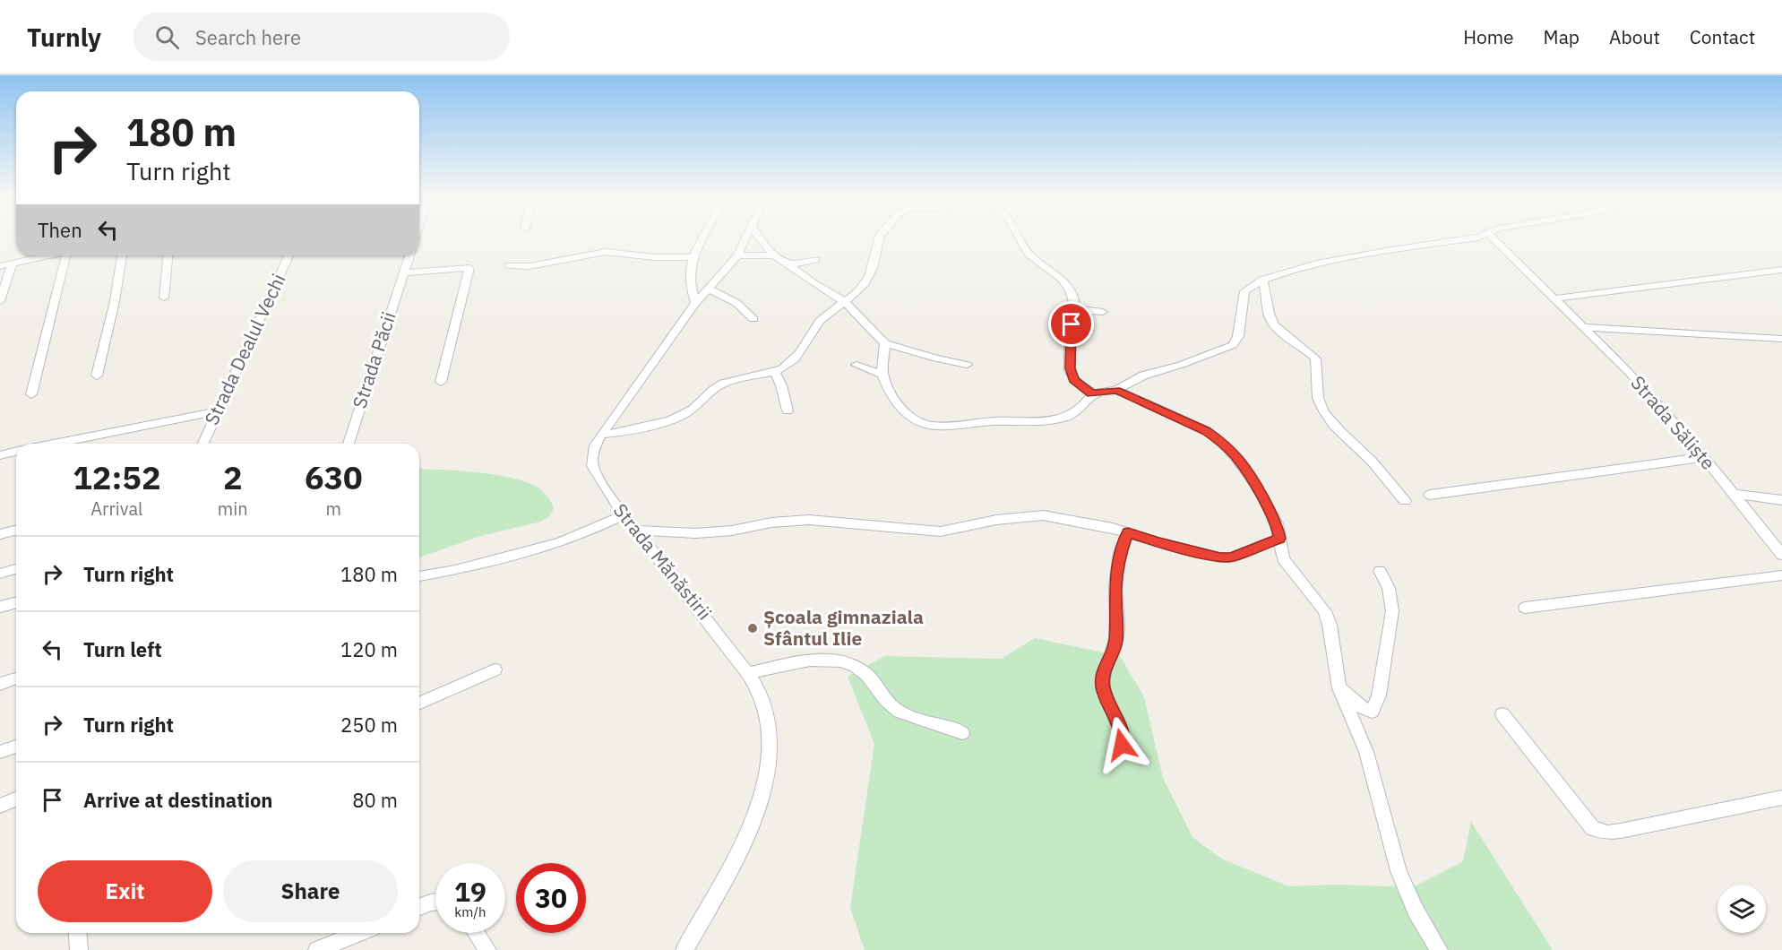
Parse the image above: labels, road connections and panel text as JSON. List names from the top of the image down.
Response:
{
  "streets": {
    "street": [
      "Strada Dealul Vechi",
      "Strada Păcii",
      "Strada Săliște",
      "Strada Mănăstirii"
    ]
  },
  "places": ["Școala gimnaziala Sfântul Ilie"],
  "page": {
    "header": "Turnly",
    "search": "Search here",
    "nav": [
      "Home",
      "Map",
      "About",
      "Contact"
    ],
    "turn": ["180 m", "Turn right"],
    "then": "Then",
    "eta": [
      "12:52",
      "Arrival",
      "2",
      "min",
      "630",
      "m"
    ],
    "list": [
      {
        "name": "Turn right",
        "value": "180 m"
      },
      {
        "name": "Turn left",
        "value": "120 m"
      },
      {
        "name": "Turn right",
        "value": "250 m"
      },
      {
        "name": "Arrive at destination",
        "value": "80 m"
      }
    ],
    "buttons": ["Exit", "Share"],
    "speed": "19 km/h",
    "limit": "30"
  }
}
